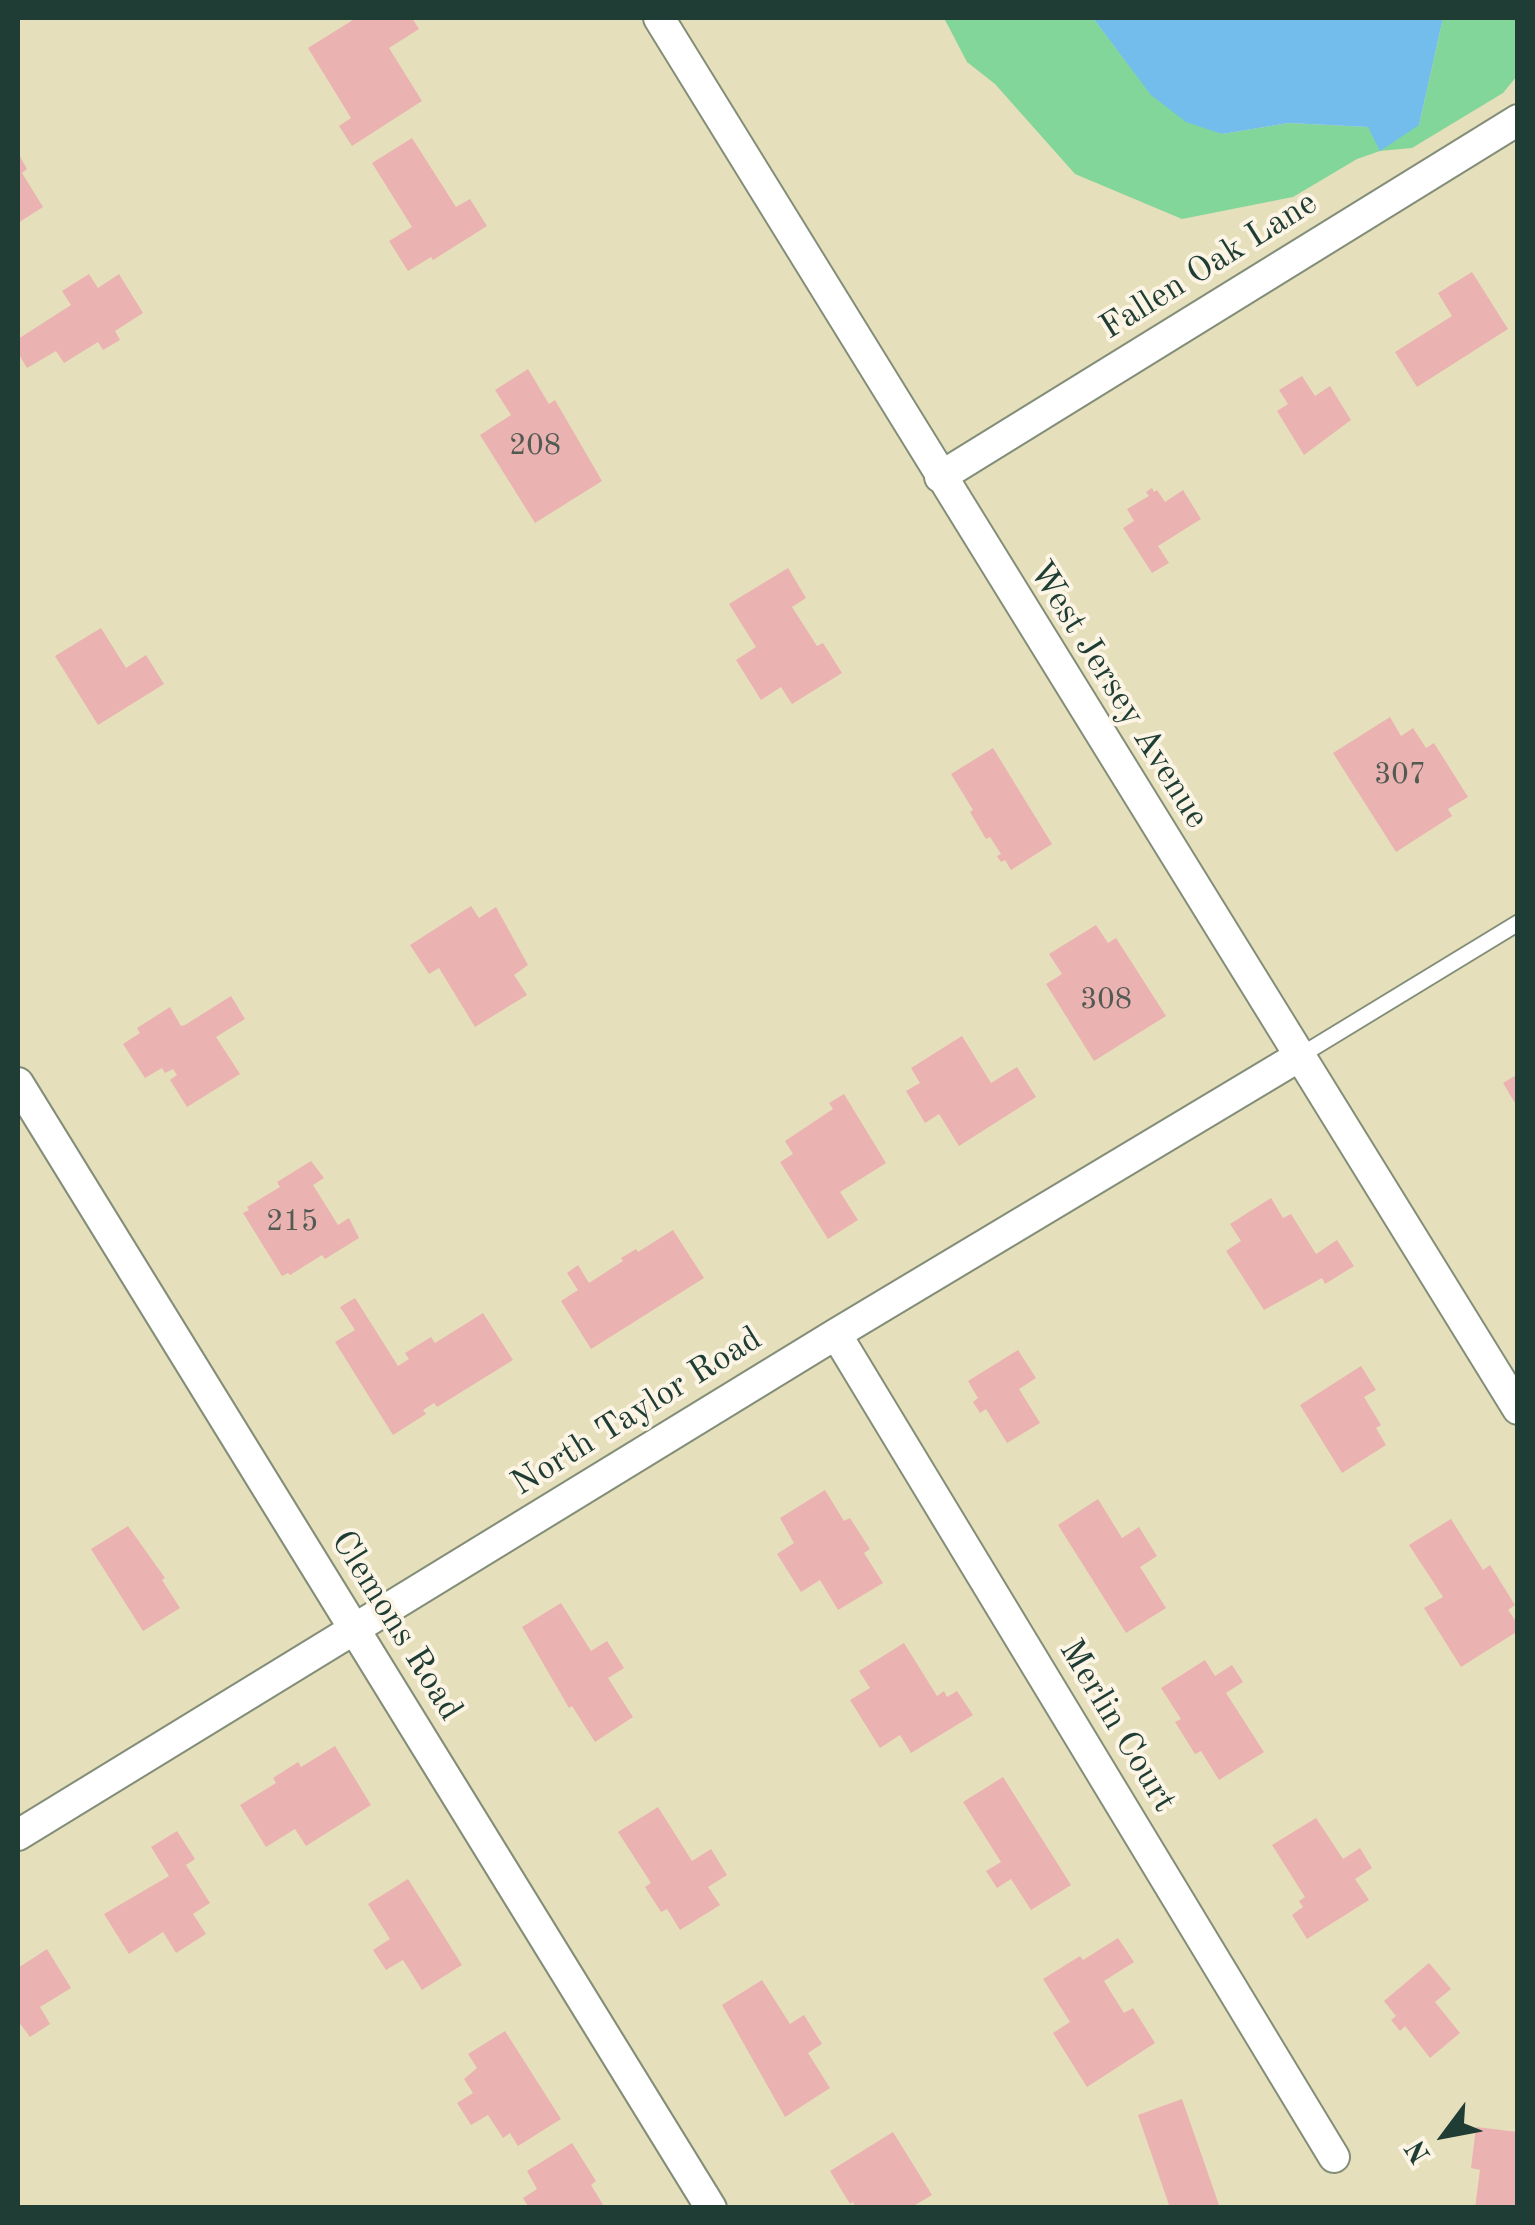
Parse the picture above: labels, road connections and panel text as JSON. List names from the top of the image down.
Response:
{
  "streets": {
    "street": [
      "Fallen Oak Lane",
      "West Jersey Avenue",
      "North Taylor Road",
      "Clemons Road",
      "Merlin Court"
    ]
  },
  "crossings": [
    ["Fallen Oak Lane", "West Jersey Avenue"],
    ["West Jersey Avenue", "North Taylor Road"],
    ["North Taylor Road", "Clemons Road"],
    ["North Taylor Road", "Merlin Court"]
  ],
  "house_numbers": [
    "208",
    "307",
    "308",
    "215"
  ],
  "north": "bottom left"
}
